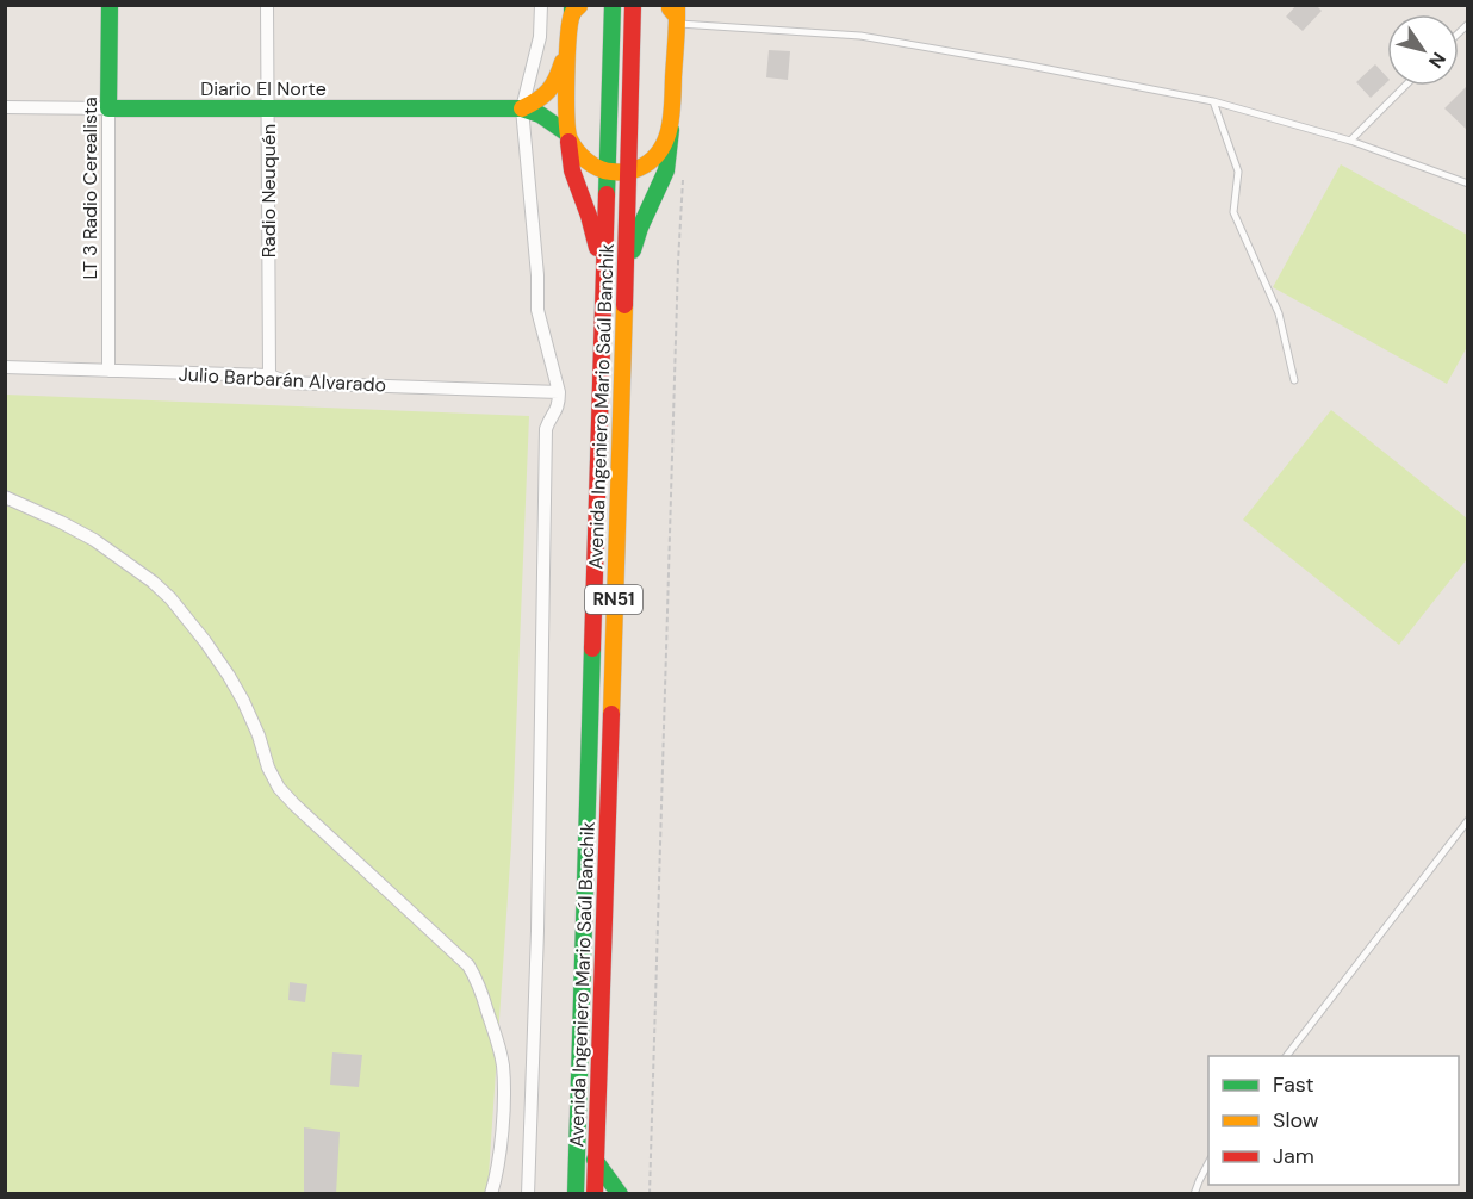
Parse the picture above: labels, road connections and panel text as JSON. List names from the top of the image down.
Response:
{
  "streets": {
    "main road": [
      "Diario El Norte",
      "LT 3 Radio Cerealista",
      "Avenida Ingeniero Mario Saúl Banchik",
      "RN51"
    ],
    "street": ["Radio Neuquén", "Julio Barbarán Alvarado"]
  },
  "crossings": [
    ["Diario El Norte", "LT 3 Radio Cerealista"],
    ["Diario El Norte", "Radio Neuquén"],
    ["LT 3 Radio Cerealista", "Julio Barbarán Alvarado"],
    ["Radio Neuquén", "Julio Barbarán Alvarado"]
  ],
  "legend": ["Fast", "Slow", "Jam"],
  "north": "bottom right"
}
